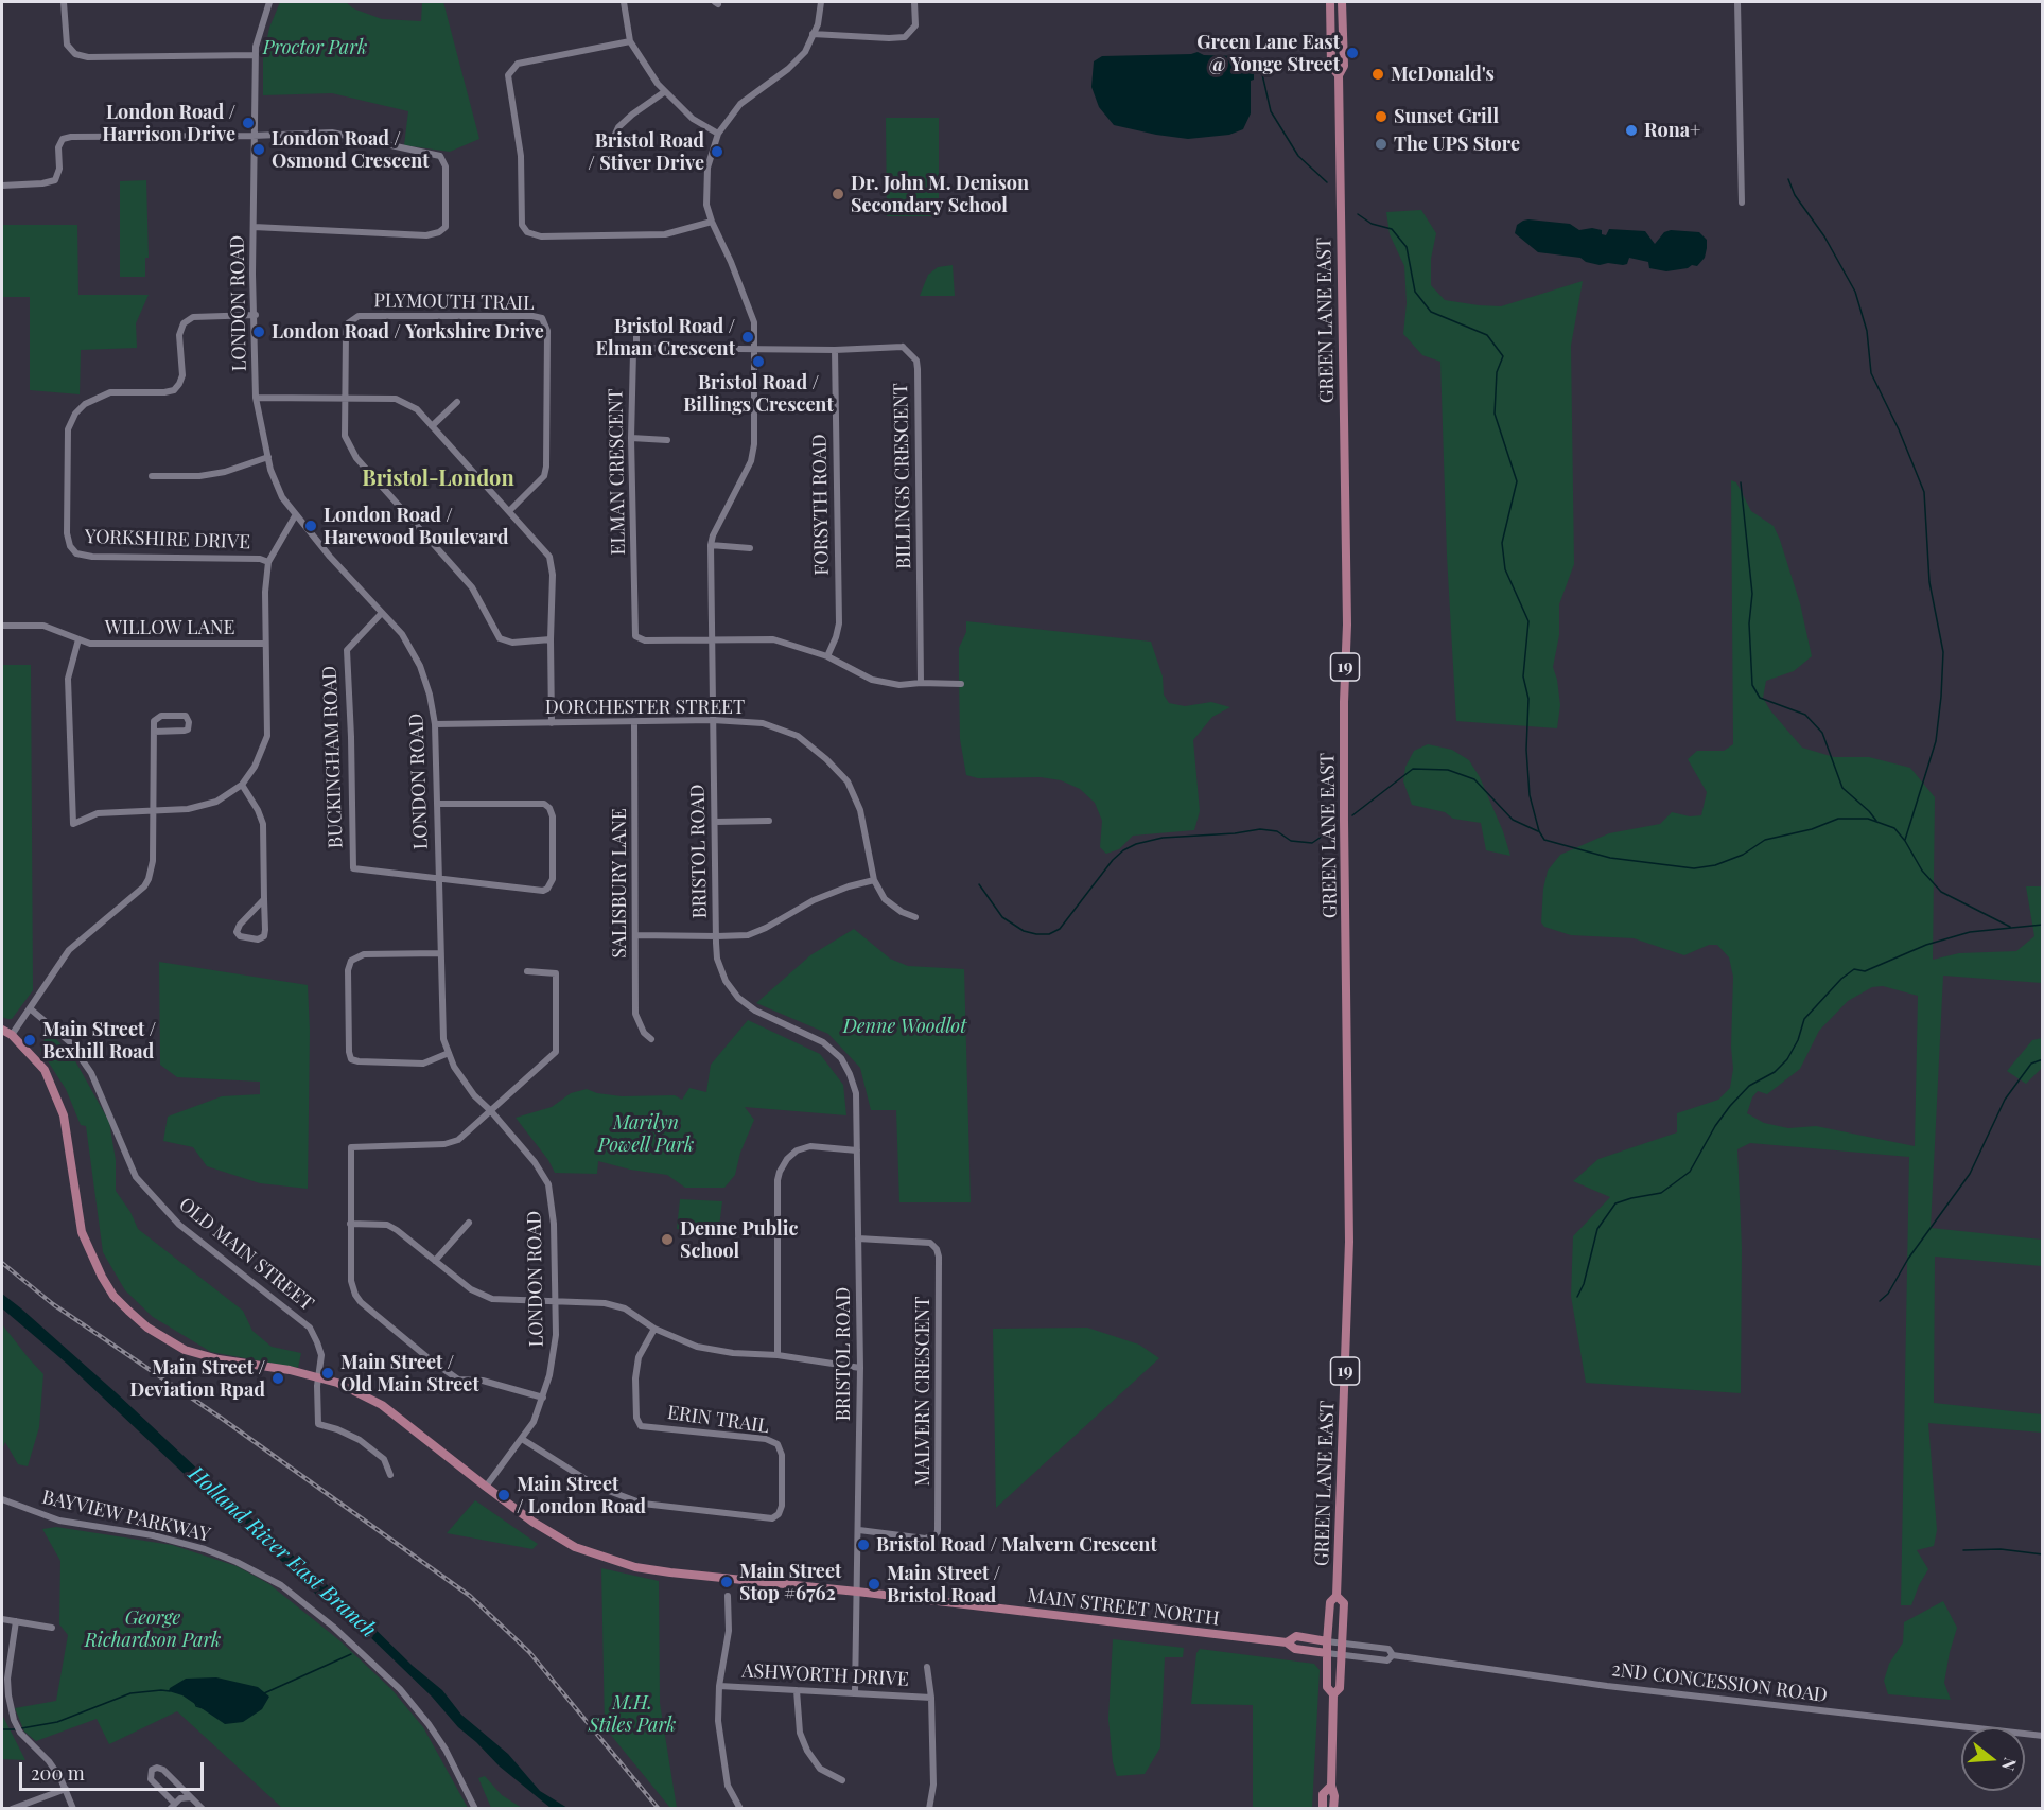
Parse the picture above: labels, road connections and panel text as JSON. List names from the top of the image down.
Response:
{
  "streets": {
    "main road": ["GREEN LANE EAST", "19", "MAIN STREET NORTH"],
    "street": [
      "PLYMOUTH TRAIL",
      "LONDON ROAD",
      "ELMAN CRESCENT",
      "BILLINGS CRESCENT",
      "FORSYTH ROAD",
      "YORKSHIRE DRIVE",
      "WILLOW LANE",
      "DORCHESTER STREET",
      "BUCKINGHAM ROAD",
      "BRISTOL ROAD",
      "SALISBURY LANE",
      "OLD MAIN STREET",
      "MALVERN CRESCENT",
      "ERIN TRAIL",
      "BAYVIEW PARKWAY",
      "ASHWORTH DRIVE",
      "2ND CONCESSION ROAD"
    ]
  },
  "crossings": [
    ["LONDON ROAD", "YORKSHIRE DRIVE"],
    ["LONDON ROAD", "DORCHESTER STREET"],
    ["LONDON ROAD", "BUCKINGHAM ROAD"],
    ["LONDON ROAD", "ERIN TRAIL"],
    ["LONDON ROAD", "MAIN STREET NORTH"],
    ["GREEN LANE EAST", "MAIN STREET NORTH"],
    ["GREEN LANE EAST", "2ND CONCESSION ROAD"],
    ["ELMAN CRESCENT", "BRISTOL ROAD"],
    ["BILLINGS CRESCENT", "FORSYTH ROAD"],
    ["BILLINGS CRESCENT", "BRISTOL ROAD"],
    ["DORCHESTER STREET", "BRISTOL ROAD"],
    ["DORCHESTER STREET", "SALISBURY LANE"],
    ["BRISTOL ROAD", "MALVERN CRESCENT"],
    ["BRISTOL ROAD", "MAIN STREET NORTH"],
    ["BRISTOL ROAD", "ASHWORTH DRIVE"],
    ["OLD MAIN STREET", "MAIN STREET NORTH"],
    ["MAIN STREET NORTH", "2ND CONCESSION ROAD"]
  ],
  "districts": ["Bristol-London"],
  "water": ["Holland River East Branch"],
  "parks": [
    "Proctor Park",
    "Denne Woodlot",
    "Marilyn Powell Park",
    "George Richardson Park",
    "M.H. Stiles Park"
  ],
  "places": [
    "Green Lane East @ Yonge Street",
    "McDonald's",
    "Sunset Grill",
    "London Road / Harrison Drive",
    "Rona+",
    "The UPS Store",
    "London Road / Osmond Crescent",
    "Bristol Road / Stiver Drive",
    "Dr. John M. Denison Secondary School",
    "London Road / Yorkshire Drive",
    "Bristol Road / Elman Crescent",
    "Bristol Road / Billings Crescent",
    "London Road / Harewood Boulevard",
    "Main Street / Bexhill Road",
    "Denne Public School",
    "Main Street / Old Main Street",
    "Main Street / Deviation Rpad",
    "Main Street / London Road",
    "Bristol Road / Malvern Crescent",
    "Main Street Stop #6762",
    "Main Street / Bristol Road"
  ],
  "scale_bar": "200 m",
  "north": "right"
}
